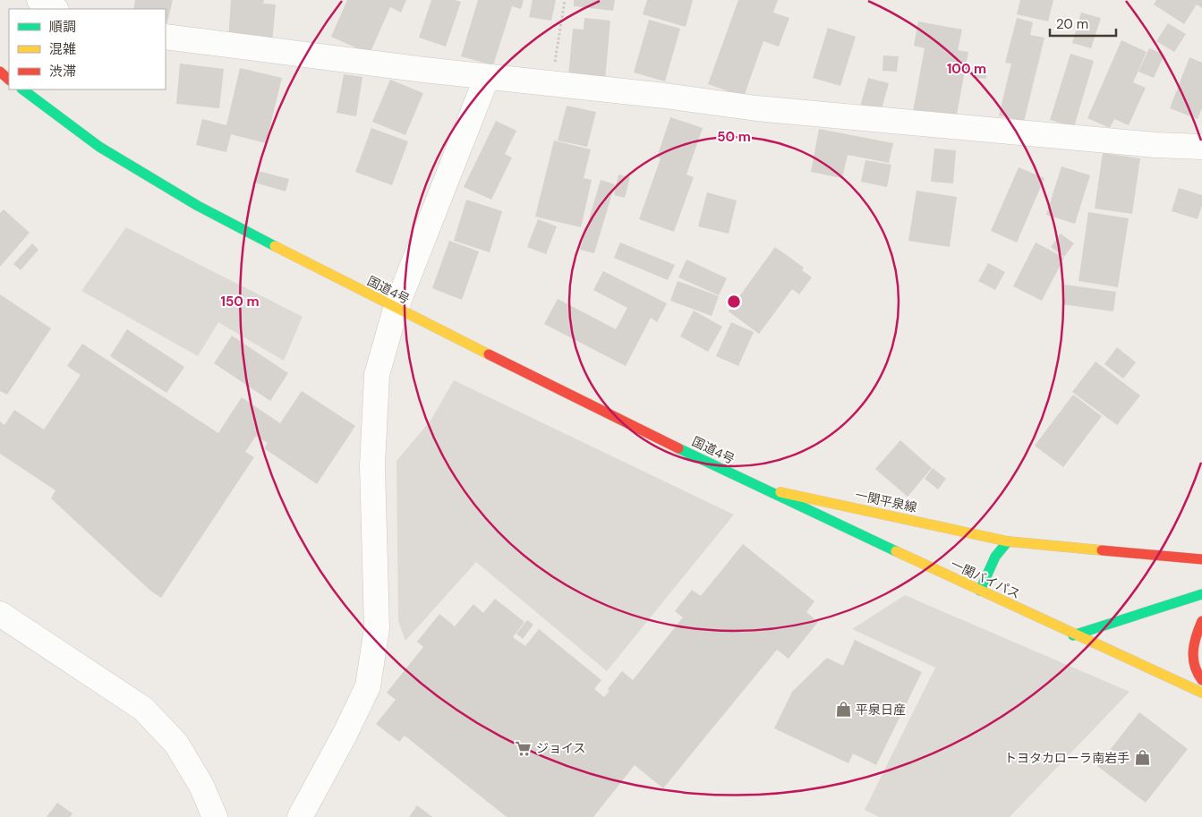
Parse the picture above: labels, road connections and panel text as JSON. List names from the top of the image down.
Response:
{
  "streets": {
    "main road": ["国道4号", "一関平泉線", "一関バイパス"]
  },
  "crossings": [
    ["国道4号", "一関平泉線"],
    ["国道4号", "一関バイパス"],
    ["一関平泉線", "一関バイパス"]
  ],
  "places": {
    "shop": ["平泉日産", "トヨタカローラ南岩手"],
    "supermarket": ["ジョイス"]
  },
  "legend": ["順調", "混雑", "渋滞"],
  "scale_bar": "20 m",
  "rings": ["100 m", "50 m", "150 m"]
}
